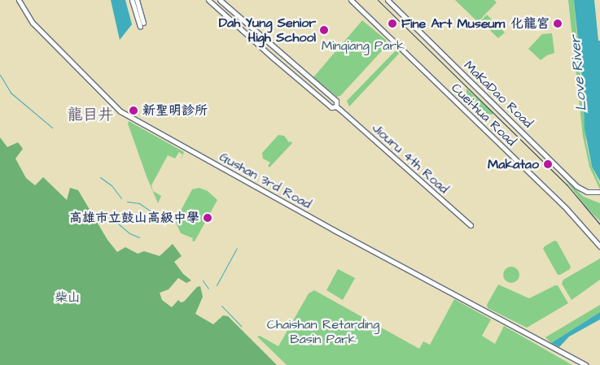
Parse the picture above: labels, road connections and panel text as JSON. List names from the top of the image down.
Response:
{
  "streets": {
    "street": [
      "MaKaDao Road",
      "Cuei-hua Road",
      "Jiouru 4th Road",
      "Gushan 3rd Road"
    ]
  },
  "districts": ["龍目井"],
  "water": ["Love River"],
  "parks": ["Minqiang Park", "柴山", "Chaishan Retarding Basin Park"],
  "places": [
    "Fine Art Museum",
    "化龍宮",
    "Dah Yung Senior High School",
    "新聖明診所",
    "Makatao",
    "高雄市立鼓山高級中學"
  ]
}
